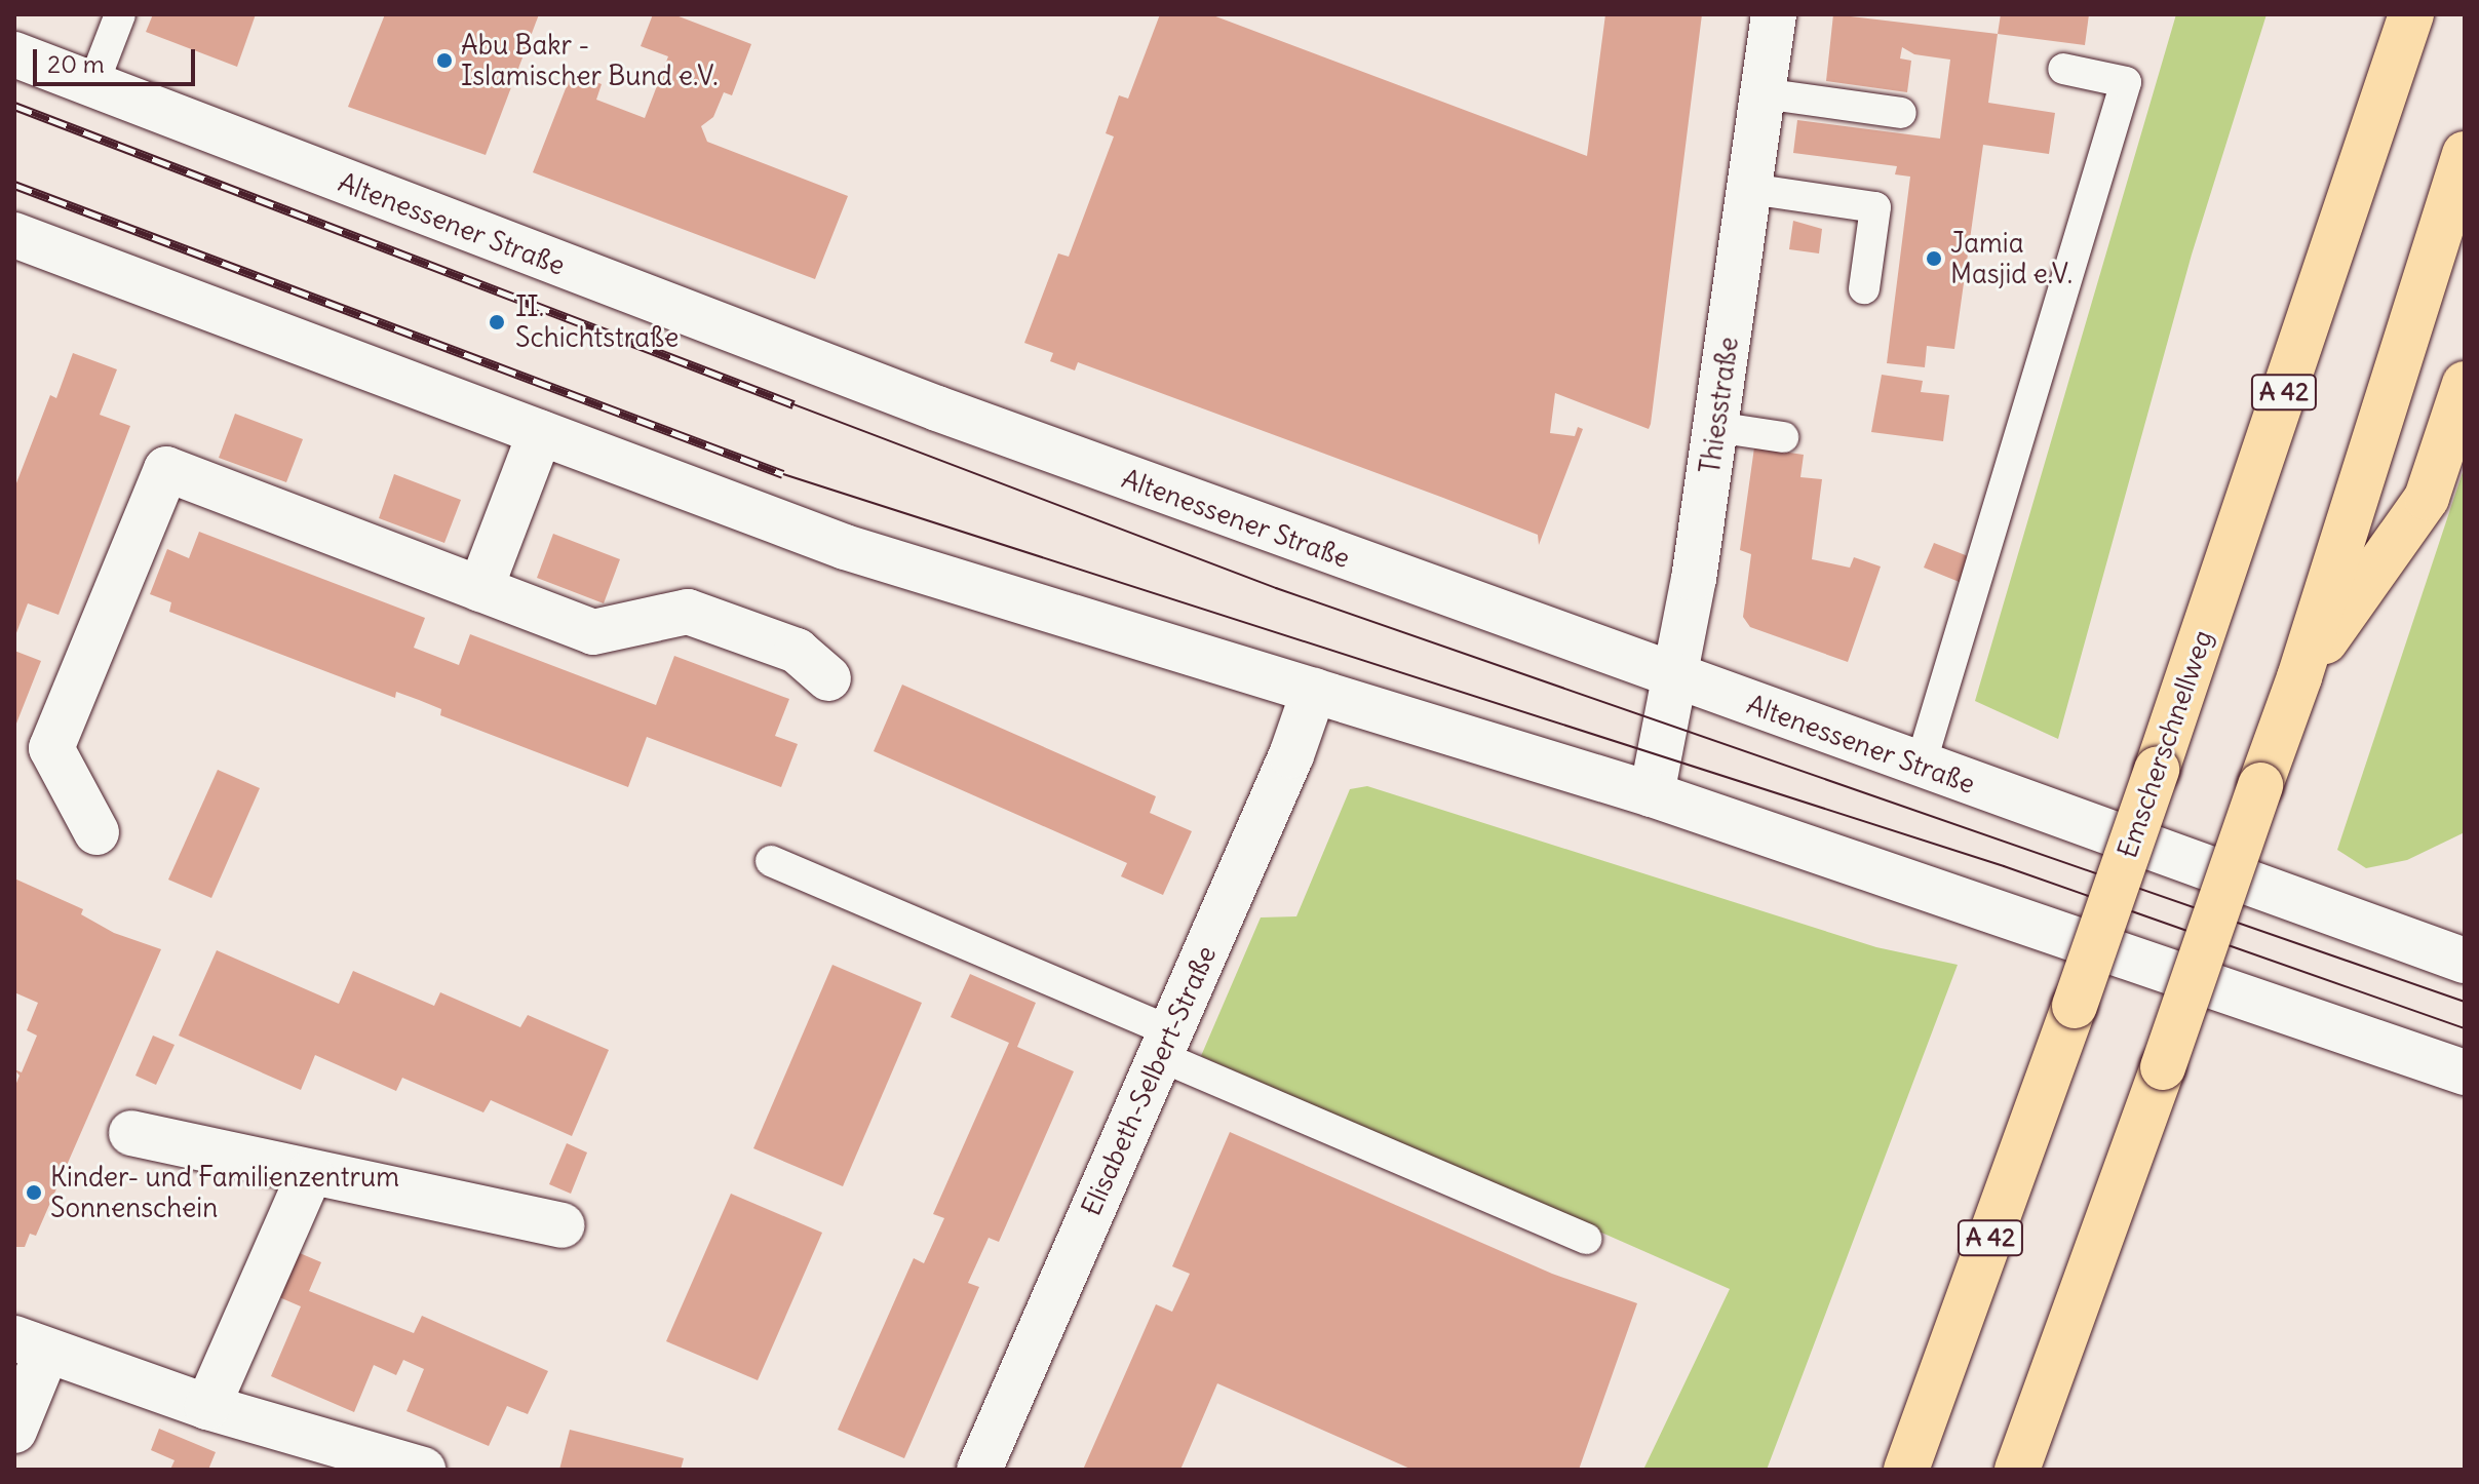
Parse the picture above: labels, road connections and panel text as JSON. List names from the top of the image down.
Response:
{
  "streets": {
    "highway": ["A 42", "Emscherschnellweg"],
    "main road": ["Altenessener Straße", "Thiesstraße", "Elisabeth-Selbert-Straße"]
  },
  "crossings": [
    ["Altenessener Straße", "Thiesstraße"]
  ],
  "places": [
    "Abu Bakr - Islamischer Bund e.V.",
    "Jamia Masjid e.V.",
    "II. Schichtstraße",
    "Kinder- und Familienzentrum Sonnenschein"
  ],
  "scale_bar": "20 m"
}
